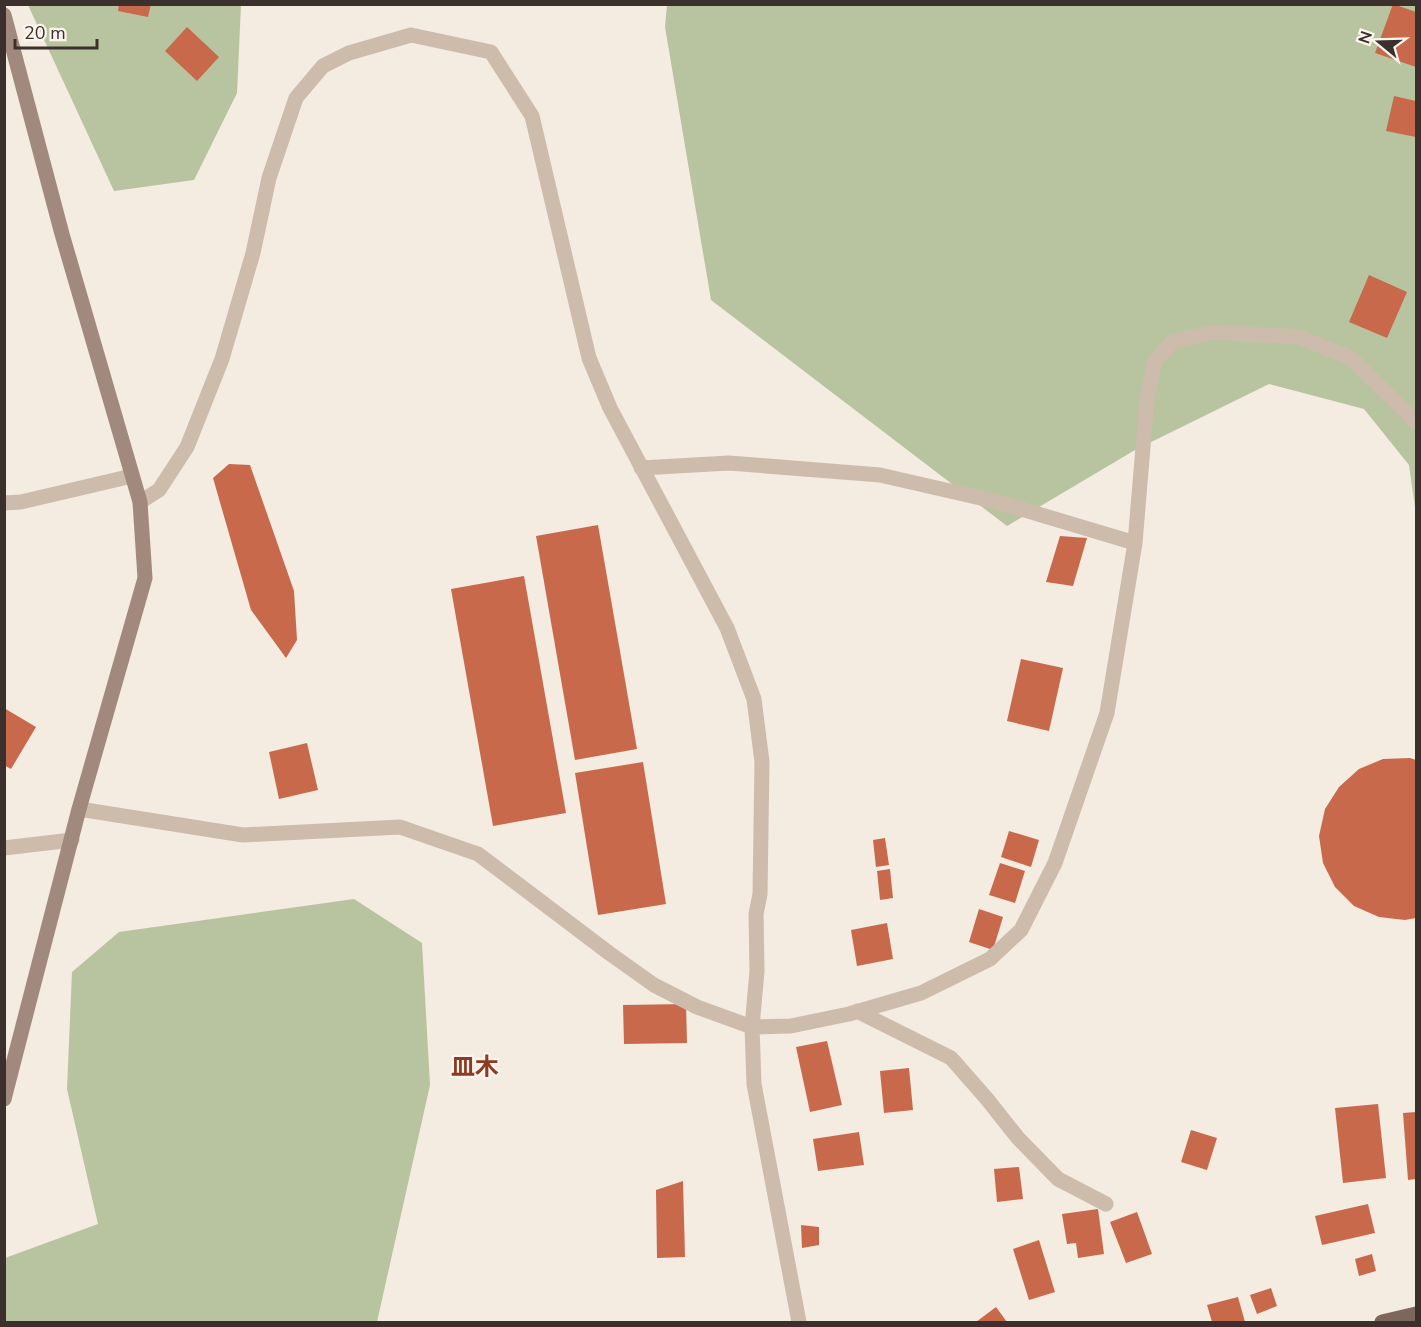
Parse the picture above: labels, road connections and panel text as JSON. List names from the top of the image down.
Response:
{
  "districts": ["皿木"],
  "scale_bar": "20 m",
  "north": "left"
}
